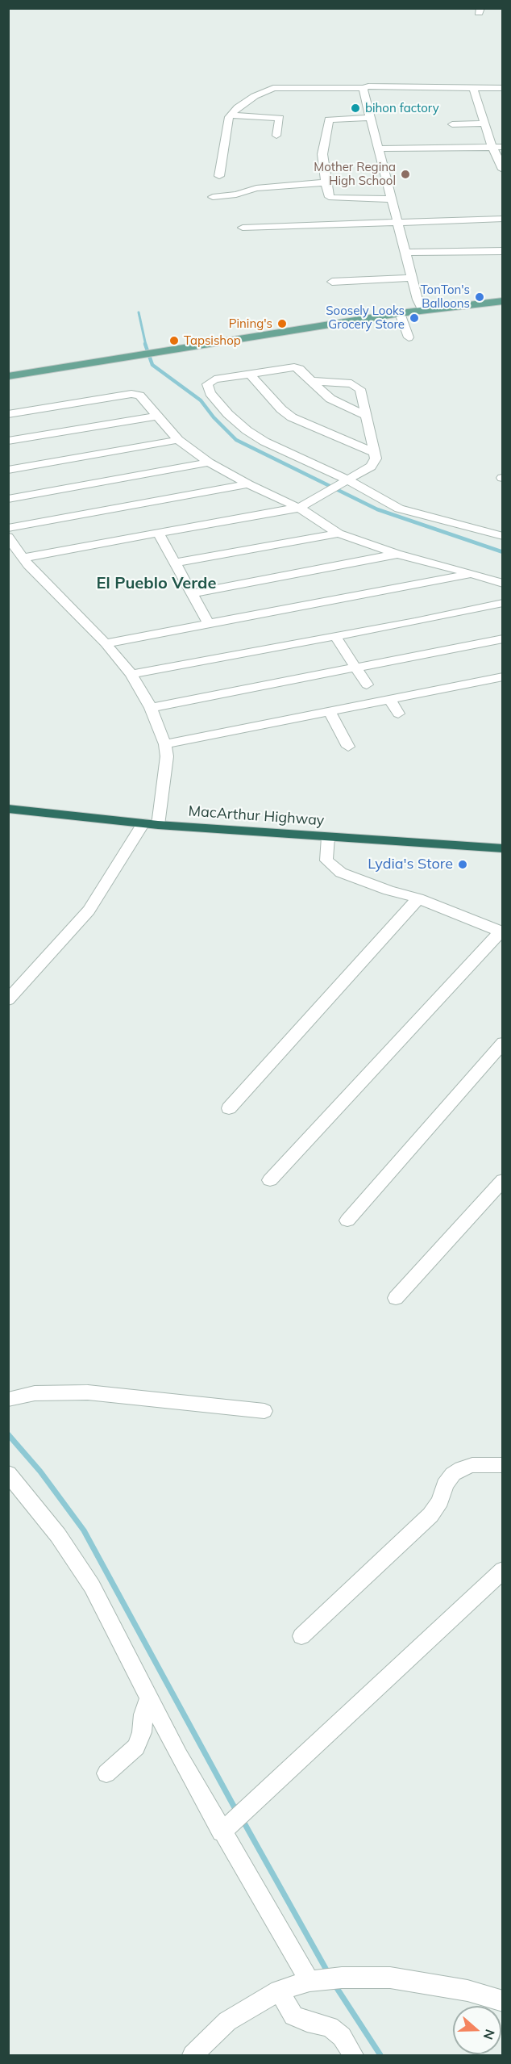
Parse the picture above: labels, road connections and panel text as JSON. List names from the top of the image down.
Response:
{
  "streets": {
    "highway": ["MacArthur Highway"]
  },
  "districts": ["El Pueblo Verde"],
  "places": [
    "bihon factory",
    "Mother Regina High School",
    "TonTon's Balloons",
    "Soosely Looks Grocery Store",
    "Pining's",
    "Tapsishop",
    "Lydia's Store"
  ],
  "north": "right"
}
